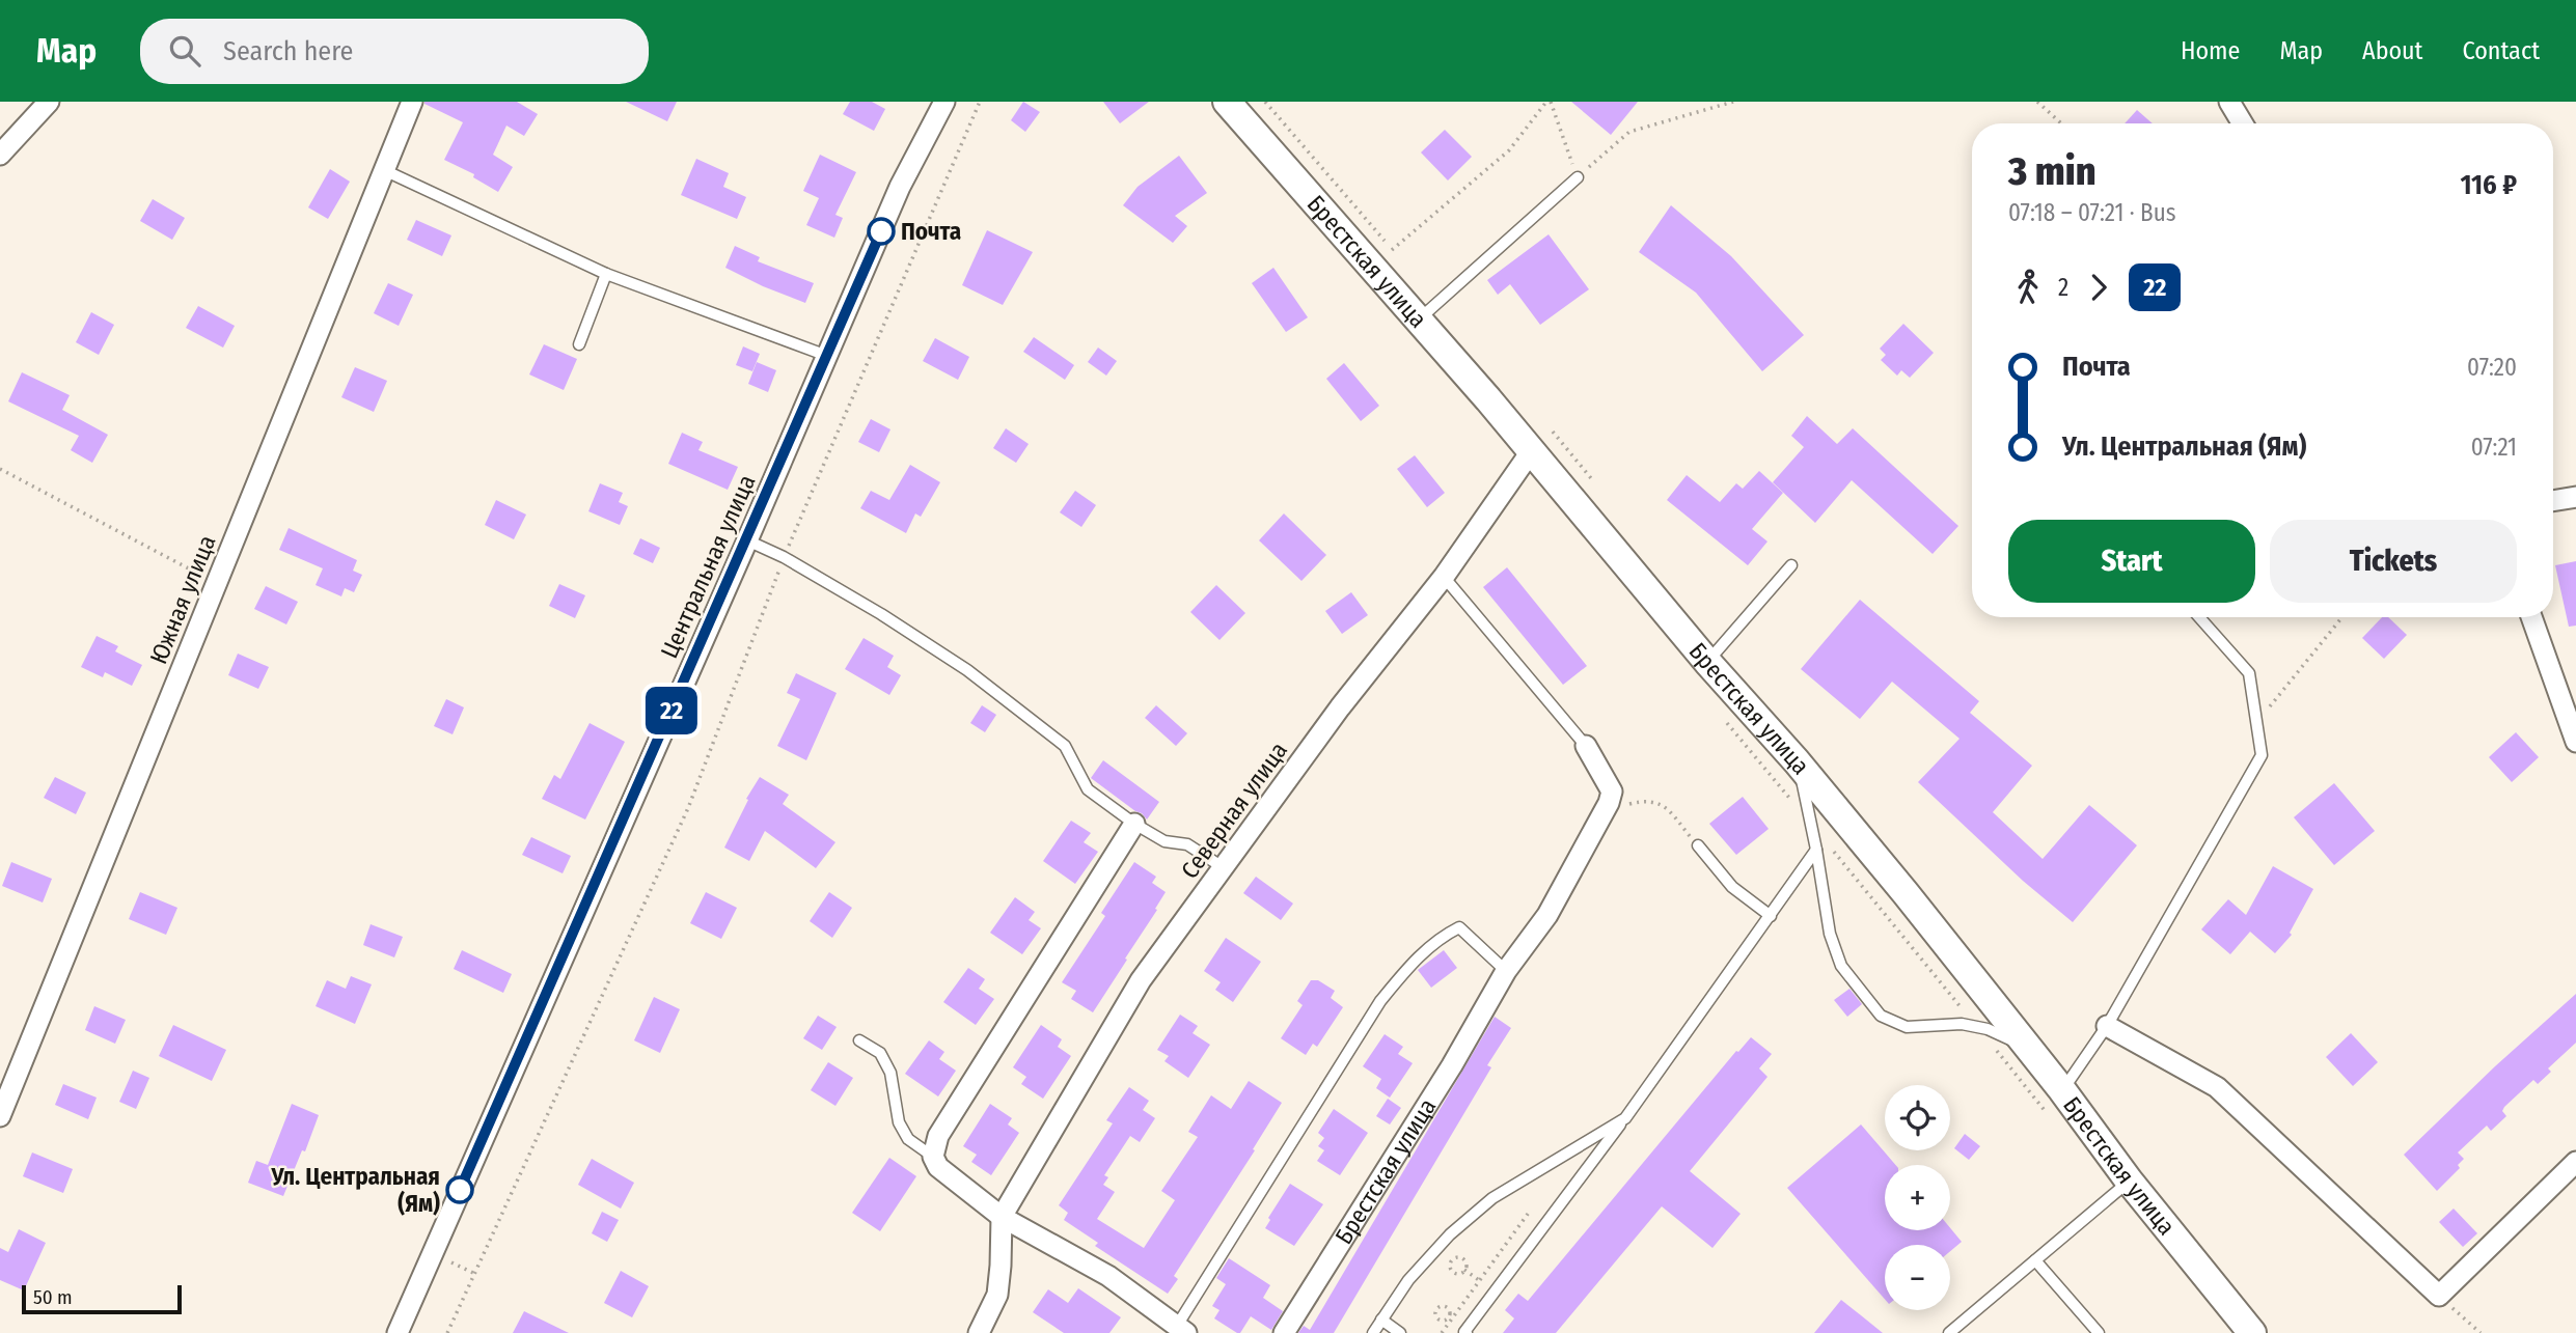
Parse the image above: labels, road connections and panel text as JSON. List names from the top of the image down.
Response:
{
  "streets": {
    "main road": ["Брестская улица"],
    "street": ["Центральная улица", "Южная улица", "Северная улица"]
  },
  "crossings": [
    ["Брестская улица", "Северная улица"]
  ],
  "places": ["Почта", "Ул. Центральная (Ям)"],
  "lines": ["bus line 22"],
  "scale_bar": "50 m",
  "page": {
    "header": "Map",
    "search": "Search here",
    "nav": [
      "Home",
      "Map",
      "About",
      "Contact"
    ],
    "on_map": "22",
    "heading": ["3 min", "07:18 – 07:21 · Bus", "116 ₽"],
    "legs": ["2", "22"],
    "list": [
      {
        "name": "Почта",
        "value": "07:20"
      },
      {
        "name": "Ул. Центральная (Ям)",
        "value": "07:21"
      }
    ],
    "buttons": ["Start", "Tickets"],
    "map_buttons": ["+", "−"],
    "scale": "50 m"
  }
}
